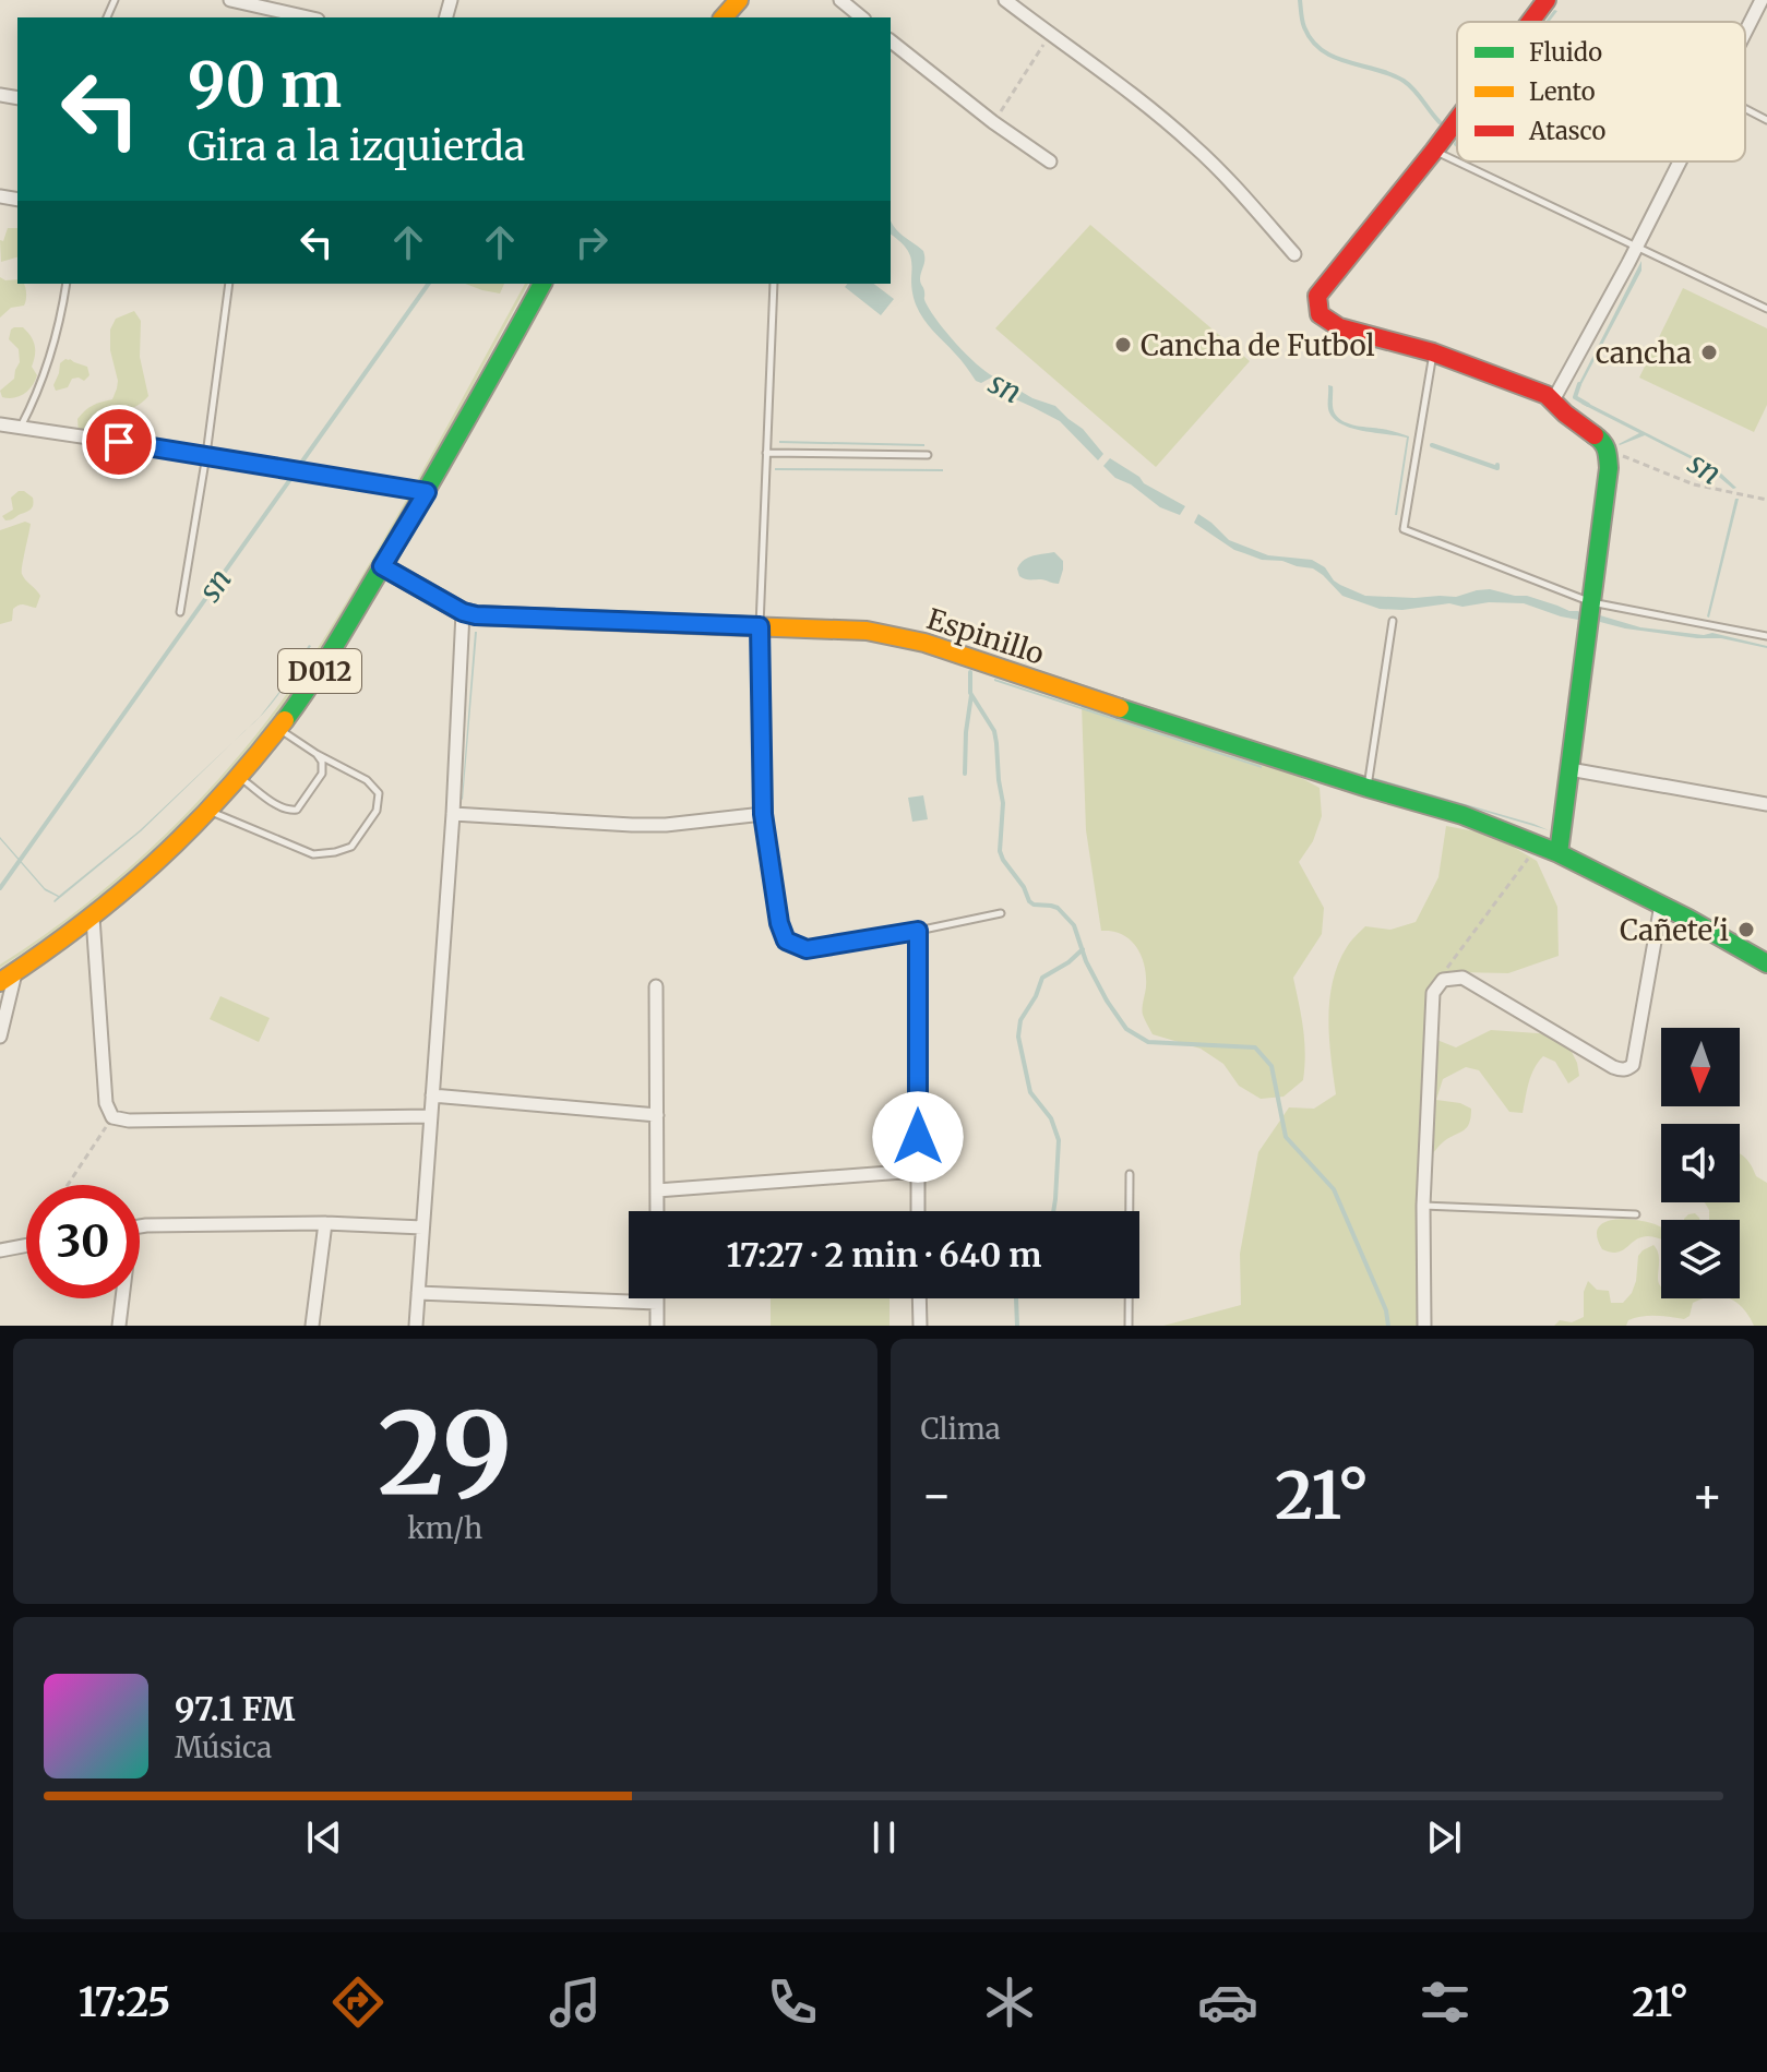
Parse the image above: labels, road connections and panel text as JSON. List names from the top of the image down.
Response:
{
  "streets": {
    "street": ["Espinillo", "D012"]
  },
  "crossings": [
    ["Espinillo", "D012"]
  ],
  "water": ["sn"],
  "places": ["Cancha de Futbol", "cancha", "Cañete'i"],
  "legend": ["Fluido", "Lento", "Atasco"],
  "north": "bottom",
  "page": {
    "turn": ["90 m", "Gira a la izquierda"],
    "limit": "30",
    "trip": "17:27 · 2 min · 640 m",
    "tile": [
      ["29", "km/h"],
      "Clima"
    ],
    "heat": ["−", "21°", "+"],
    "song": ["97.1 FM", "Música"],
    "tabs": ["17:25", "21°"]
  }
}
